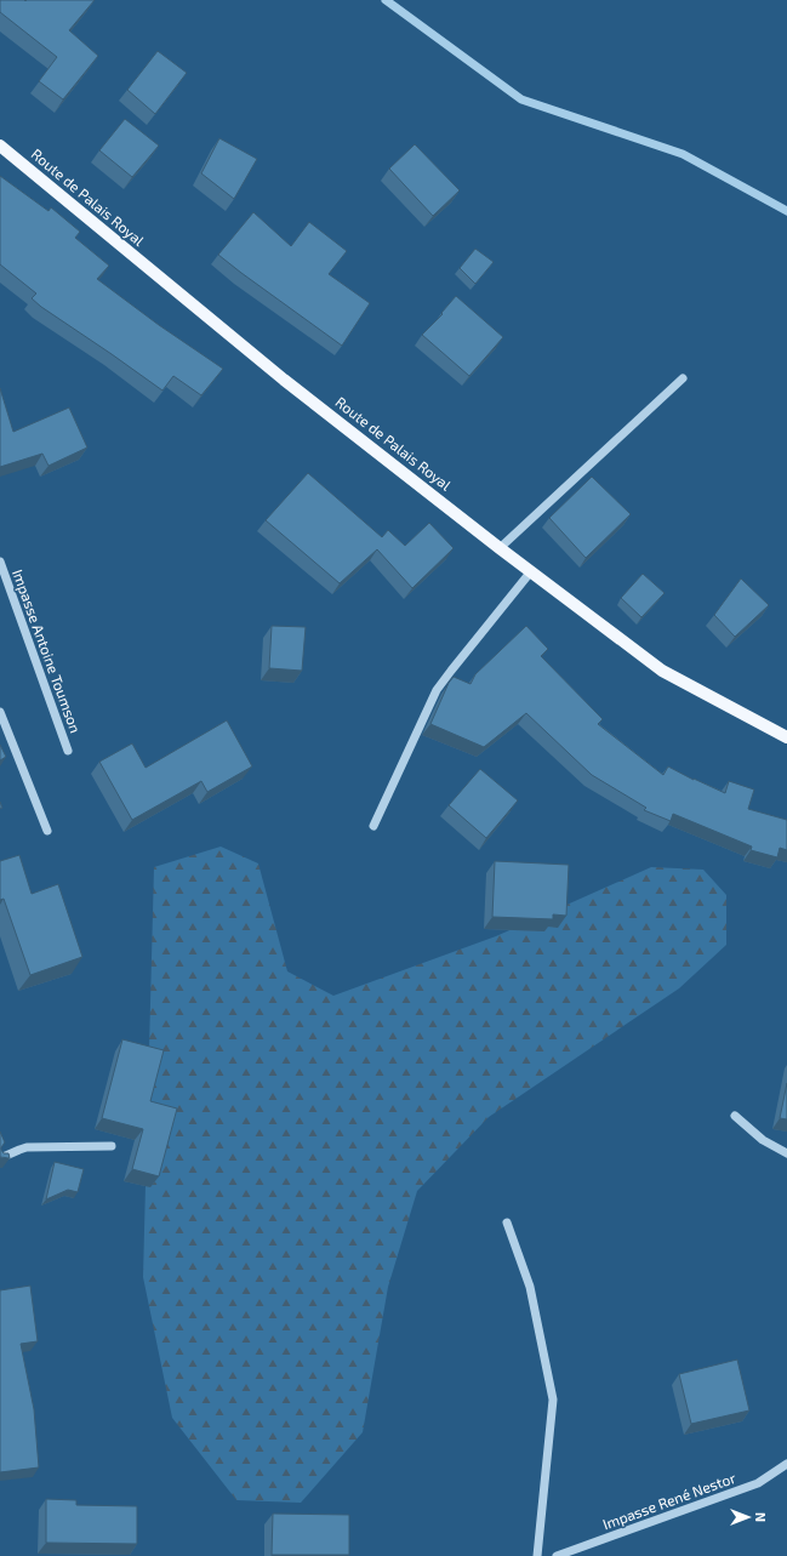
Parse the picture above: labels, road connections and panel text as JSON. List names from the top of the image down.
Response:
{
  "streets": {
    "main road": ["Route de Palais Royal"],
    "street": ["Impasse Antoine Toumson", "Impasse René Nestor"]
  },
  "north": "right"
}
